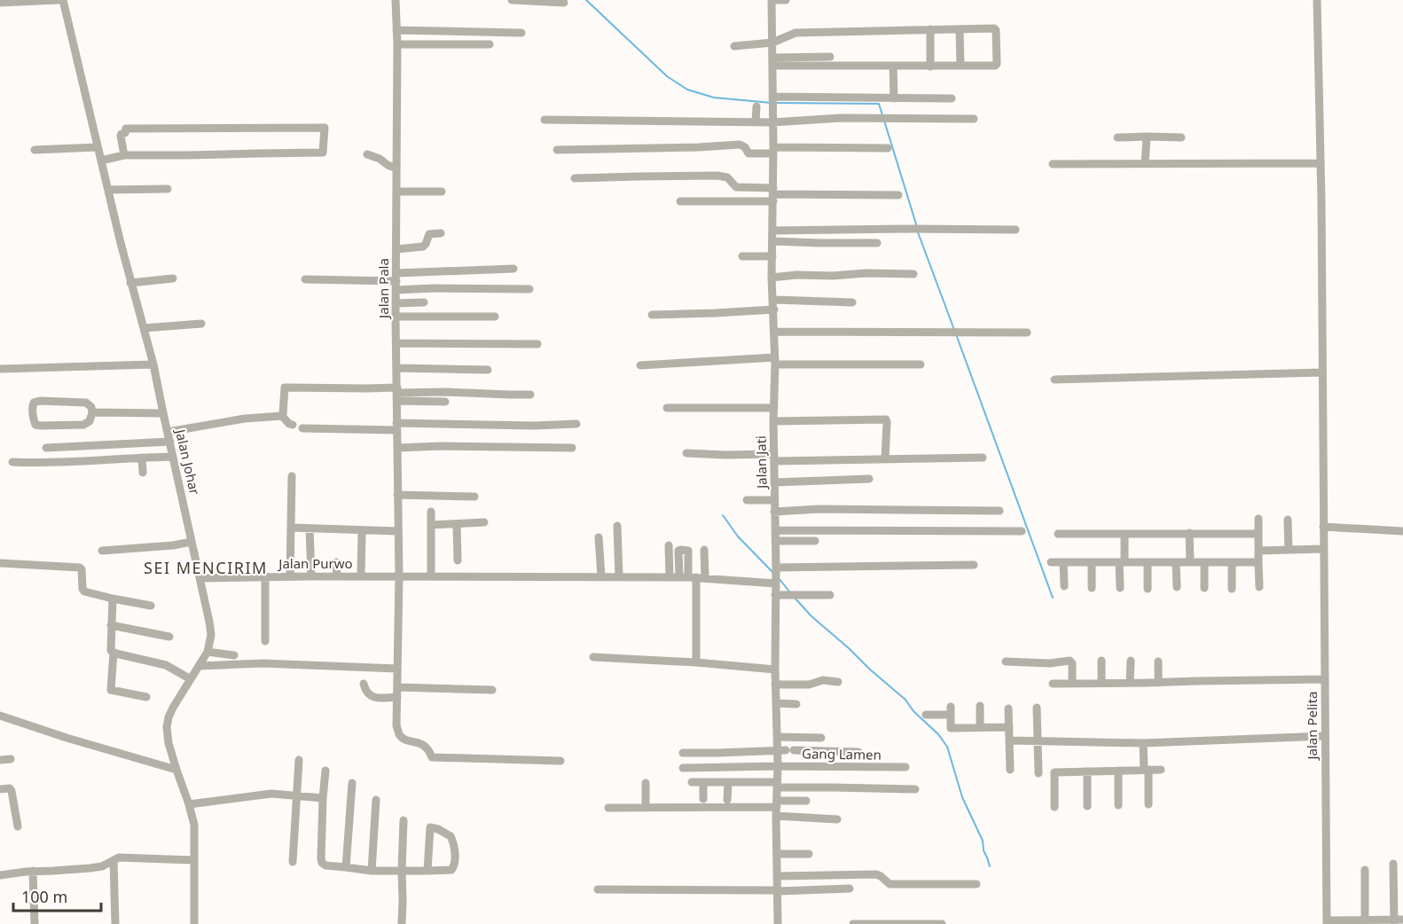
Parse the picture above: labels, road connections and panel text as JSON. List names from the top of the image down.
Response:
{
  "streets": {
    "street": [
      "Jalan Pala",
      "Jalan Johar",
      "Jalan Jati",
      "Jalan Purwo",
      "Jalan Pelita",
      "Gang Lamen"
    ]
  },
  "crossings": [
    ["Jalan Pala", "Jalan Purwo"],
    ["Jalan Johar", "Jalan Purwo"],
    ["Jalan Jati", "Jalan Purwo"],
    ["Jalan Jati", "Gang Lamen"]
  ],
  "districts": ["SEI MENCIRIM"],
  "scale_bar": "100 m"
}
